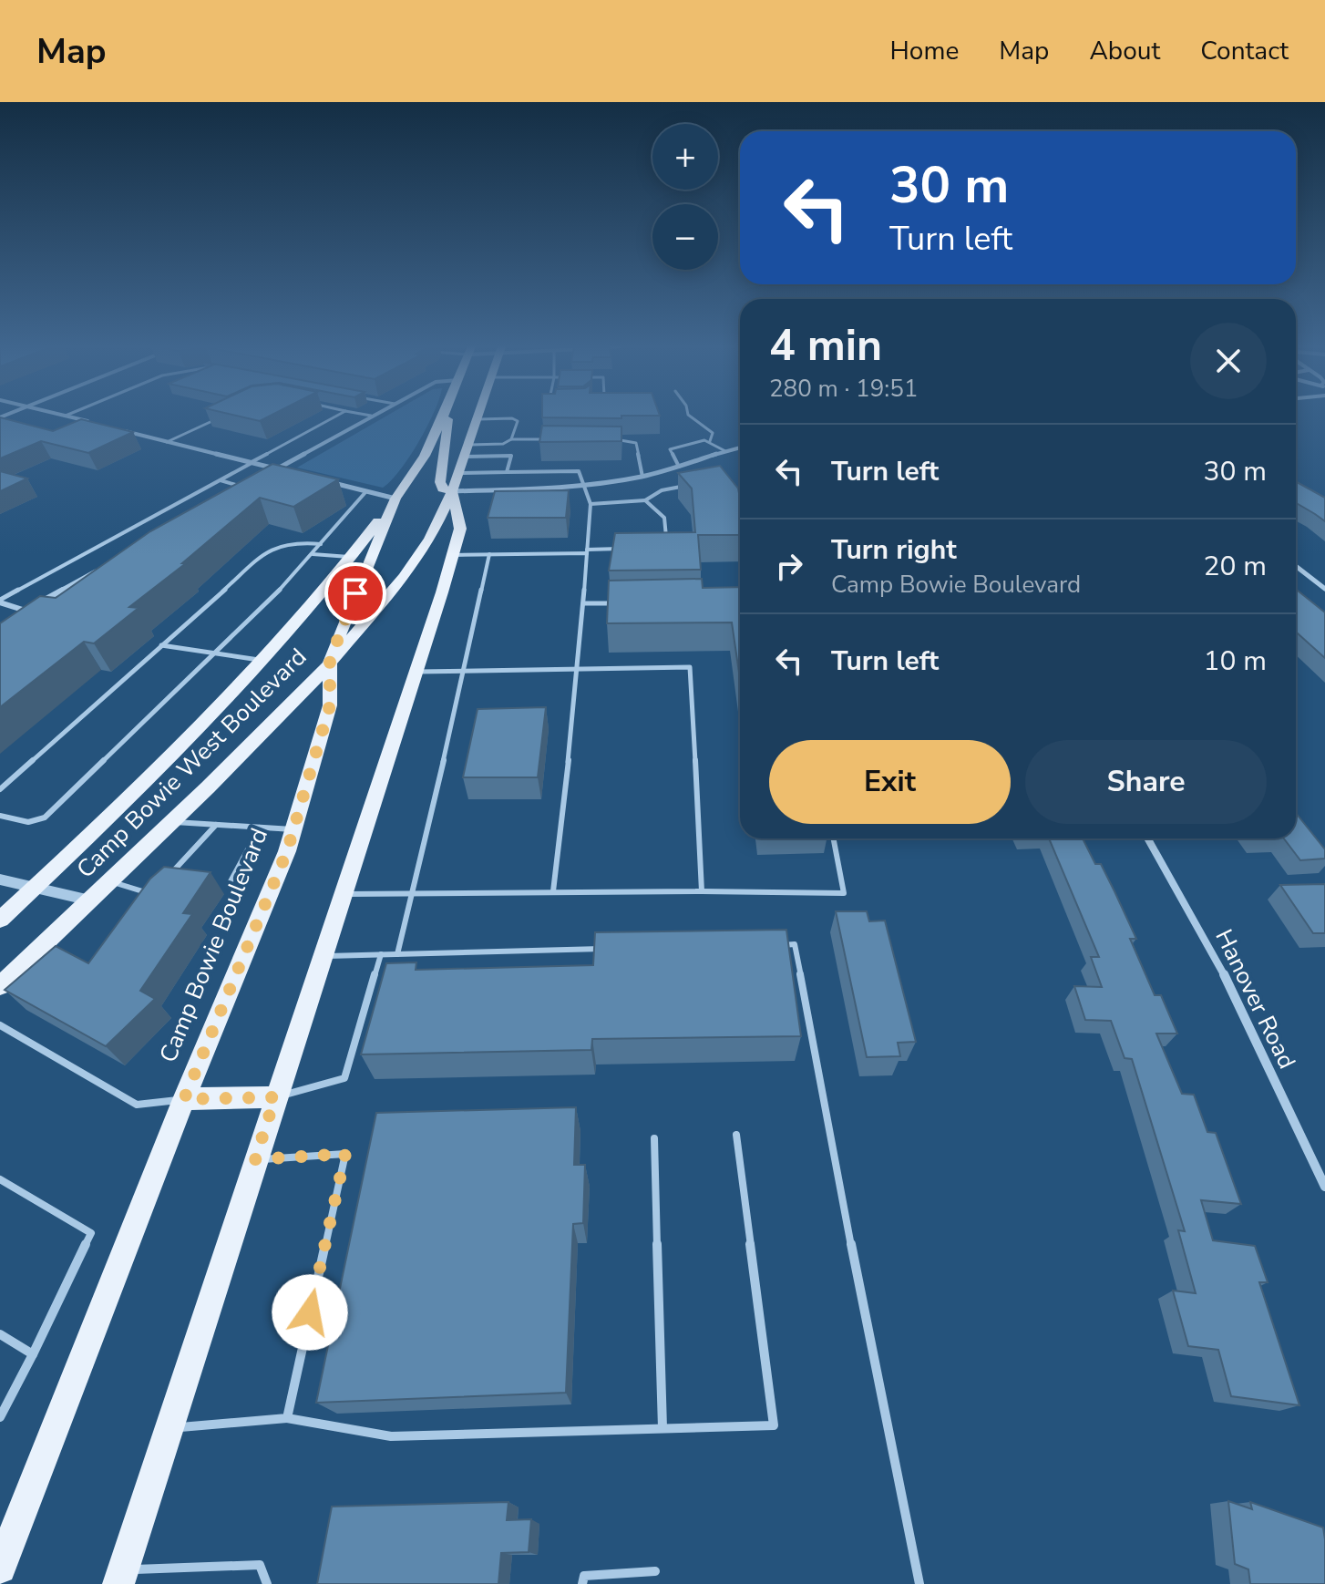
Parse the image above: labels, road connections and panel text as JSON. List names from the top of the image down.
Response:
{
  "streets": {
    "main road": ["Camp Bowie West Boulevard", "Camp Bowie Boulevard"],
    "street": ["Hanover Road"]
  },
  "crossings": [
    ["Camp Bowie West Boulevard", "Camp Bowie Boulevard"]
  ],
  "page": {
    "header": "Map",
    "nav": [
      "Home",
      "Map",
      "About",
      "Contact"
    ],
    "map_buttons": ["+", "−"],
    "turn": ["30 m", "Turn left"],
    "heading": ["4 min", "280 m · 19:51"],
    "list": [
      {
        "name": "Turn left",
        "value": "30 m"
      },
      {
        "name": "Turn right",
        "note": "Camp Bowie Boulevard",
        "value": "20 m"
      },
      {
        "name": "Turn left",
        "value": "10 m"
      }
    ],
    "buttons": ["Exit", "Share"]
  }
}
